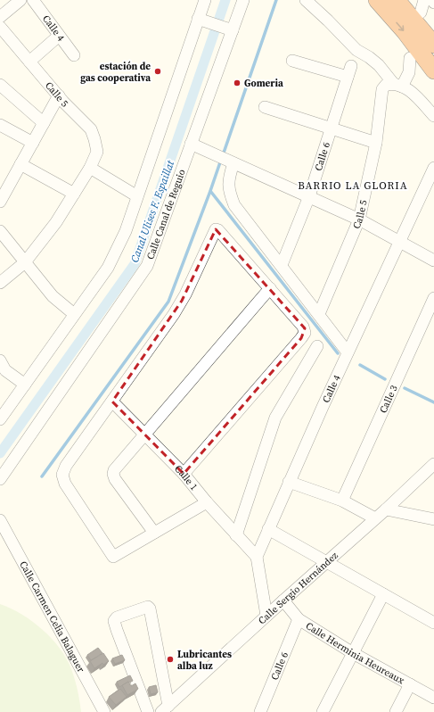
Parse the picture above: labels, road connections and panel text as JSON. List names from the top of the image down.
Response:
{
  "streets": {
    "street": [
      "Calle 4",
      "Calle 5",
      "Calle 6",
      "Calle Canal de Reguio",
      "Calle 3",
      "Calle 1",
      "Calle Sergio Hernández",
      "Calle Carmen Celia Balaguer",
      "Calle Herminia Heureaux"
    ]
  },
  "crossings": [
    ["Calle 4", "Calle 1"],
    ["Calle 6", "Calle Herminia Heureaux"],
    ["Calle Sergio Hernández", "Calle Herminia Heureaux"]
  ],
  "districts": ["BARRIO LA GLORIA"],
  "water": ["Canal Ulises F. Espaillat"],
  "places": ["estación de gas cooperativa", "Gomeria", "Lubricantes alba luz"]
}
